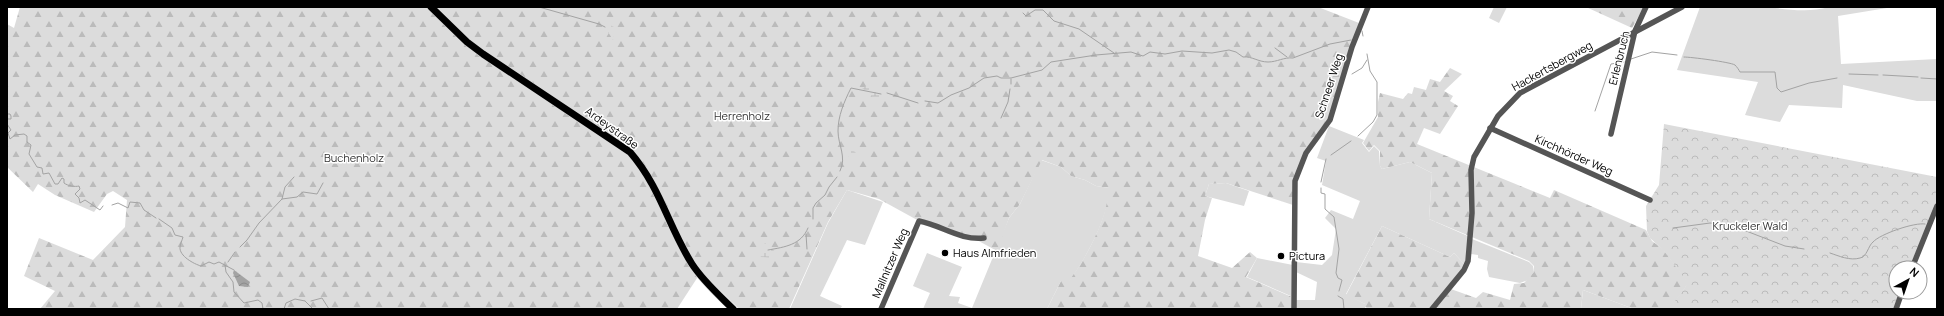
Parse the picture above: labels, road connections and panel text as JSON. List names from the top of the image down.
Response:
{
  "streets": {
    "main road": ["Ardeystraße"],
    "street": [
      "Erlenbruch",
      "Hackertsbergweg",
      "Schneer Weg",
      "Kirchhörder Weg",
      "Mallnitzer Weg"
    ]
  },
  "crossings": [
    ["Erlenbruch", "Hackertsbergweg"],
    ["Hackertsbergweg", "Kirchhörder Weg"]
  ],
  "parks": ["Herrenholz", "Buchenholz", "Kruckeler Wald"],
  "places": ["Haus Almfrieden", "Pictura"],
  "north": "top right"
}
